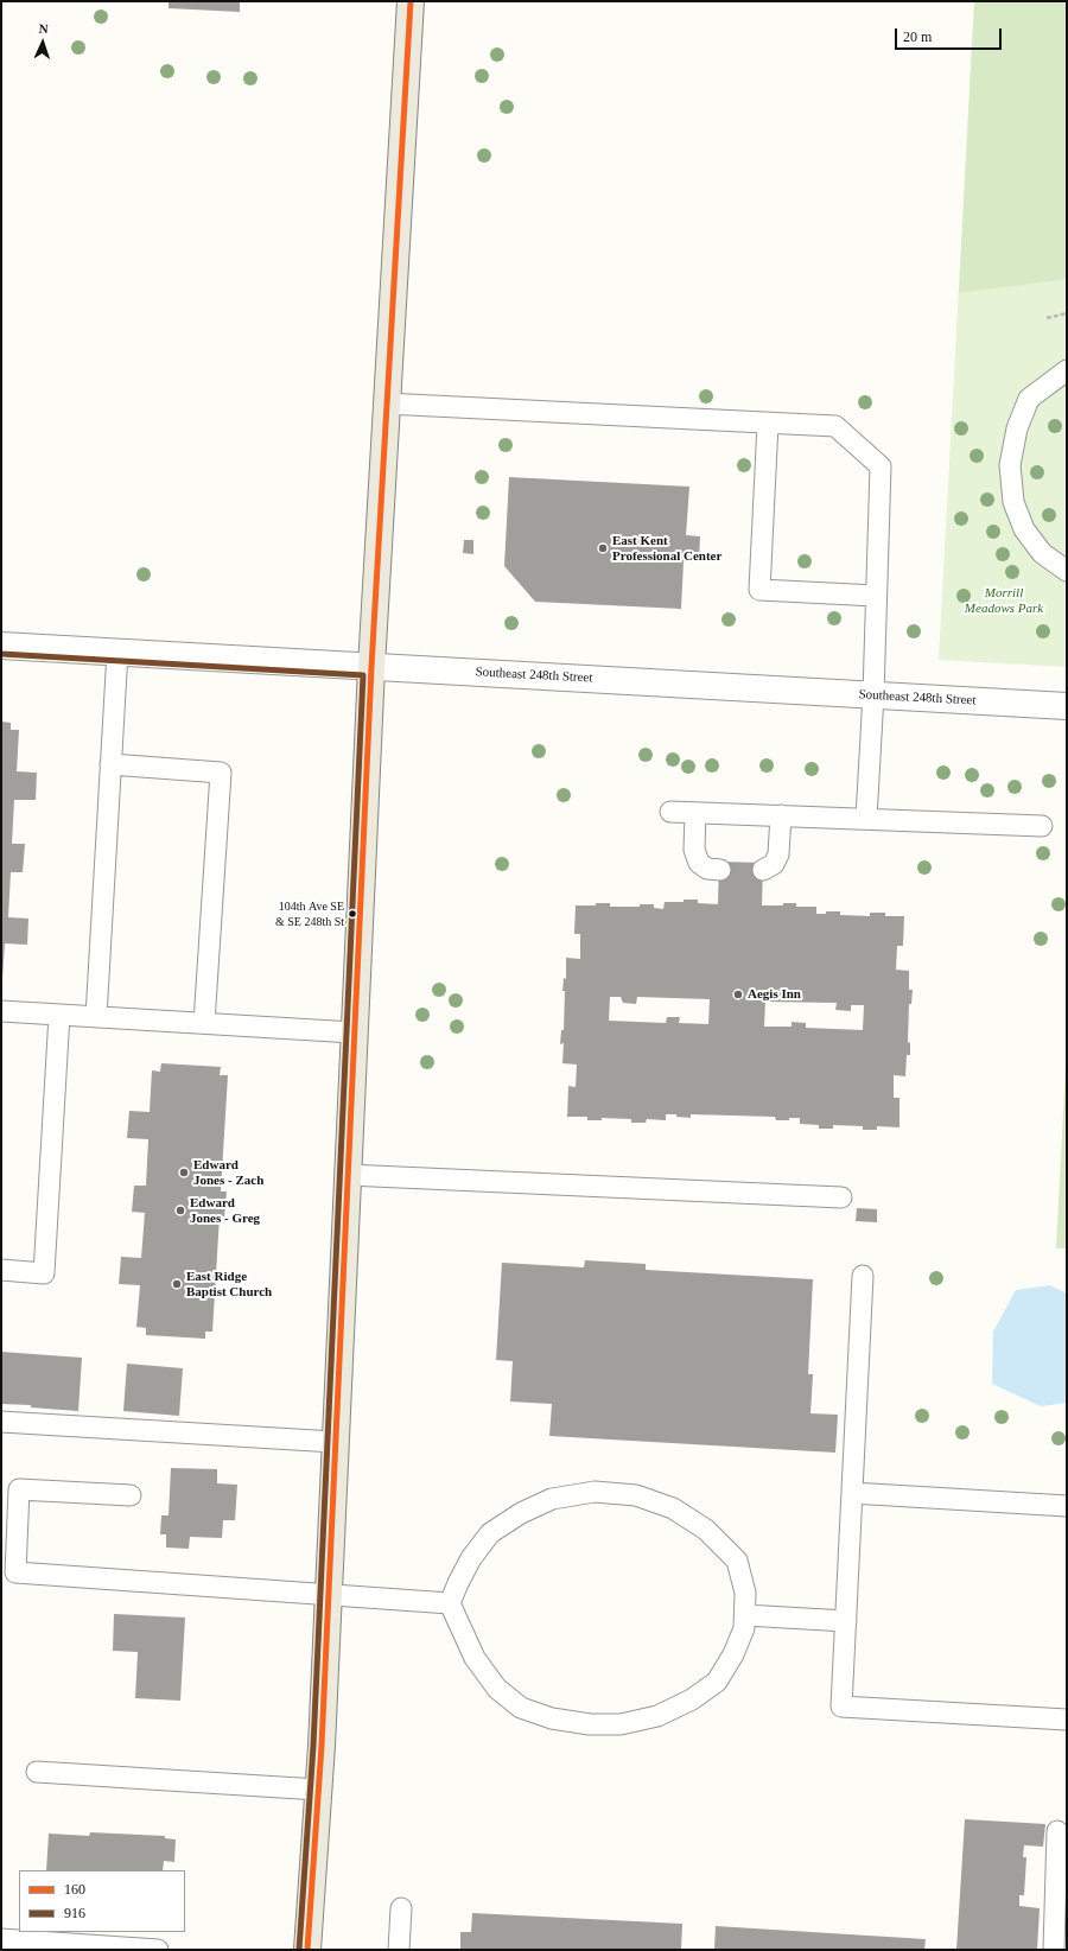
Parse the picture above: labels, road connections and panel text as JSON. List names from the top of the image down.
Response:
{
  "streets": {
    "street": ["Southeast 248th Street"]
  },
  "parks": ["Morrill Meadows Park"],
  "places": [
    "East Kent Professional Center",
    "104th Ave SE & SE 248th St",
    "Aegis Inn",
    "Edward Jones - Zach",
    "Edward Jones - Greg",
    "East Ridge Baptist Church"
  ],
  "lines": ["transit line 160", "transit line 916"],
  "legend": ["160", "916"],
  "scale_bar": "20 m",
  "north": "top"
}
